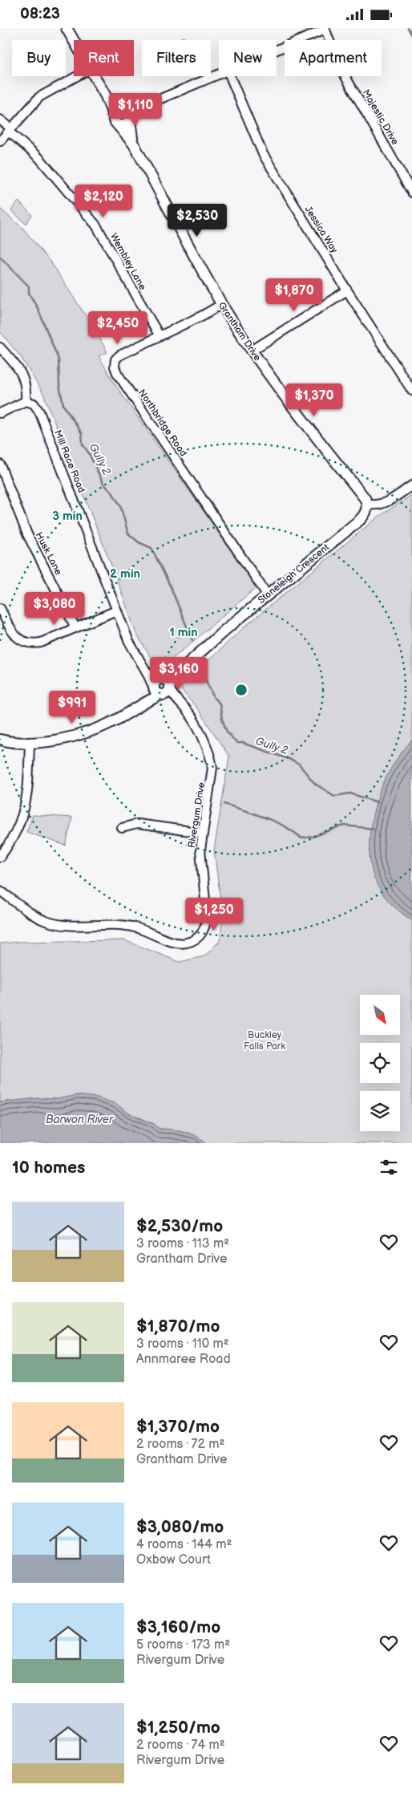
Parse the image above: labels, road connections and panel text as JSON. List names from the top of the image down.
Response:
{
  "streets": {
    "street": [
      "Majestic Drive",
      "Jessica Way",
      "Wembley Lane",
      "Grantham Drive",
      "Northbridge Road",
      "Mill Race Road",
      "Husk Lane",
      "Stoneleigh Crescent",
      "Rivergum Drive"
    ]
  },
  "crossings": [
    ["Wembley Lane", "Northbridge Road"],
    ["Grantham Drive", "Northbridge Road"],
    ["Grantham Drive", "Stoneleigh Crescent"],
    ["Northbridge Road", "Stoneleigh Crescent"],
    ["Mill Race Road", "Stoneleigh Crescent"],
    ["Mill Race Road", "Rivergum Drive"],
    ["Stoneleigh Crescent", "Rivergum Drive"]
  ],
  "water": ["Gully 2", "Barwon River"],
  "parks": ["Buckley Falls Park"],
  "north": "bottom right",
  "page": {
    "status": "08:23",
    "chip": [
      "Buy",
      "Rent",
      "Filters",
      "New",
      "Apartment"
    ],
    "price": [
      "$1,110",
      "$2,120",
      "$2,530",
      "$1,870",
      "$2,450",
      "$1,370",
      "$3,080",
      "$3,160",
      "$991",
      "$1,250"
    ],
    "heading": "10 homes",
    "list": [
      {
        "name": "$2,530/mo",
        "note": "3 rooms · 113 m² · Grantham Drive"
      },
      {
        "name": "$1,870/mo",
        "note": "3 rooms · 110 m² · Annmaree Road"
      },
      {
        "name": "$1,370/mo",
        "note": "2 rooms · 72 m² · Grantham Drive"
      },
      {
        "name": "$3,080/mo",
        "note": "4 rooms · 144 m² · Oxbow Court"
      },
      {
        "name": "$3,160/mo",
        "note": "5 rooms · 173 m² · Rivergum Drive"
      },
      {
        "name": "$1,250/mo",
        "note": "2 rooms · 74 m² · Rivergum Drive"
      }
    ]
  },
  "rings": ["3 min", "2 min", "1 min"]
}
